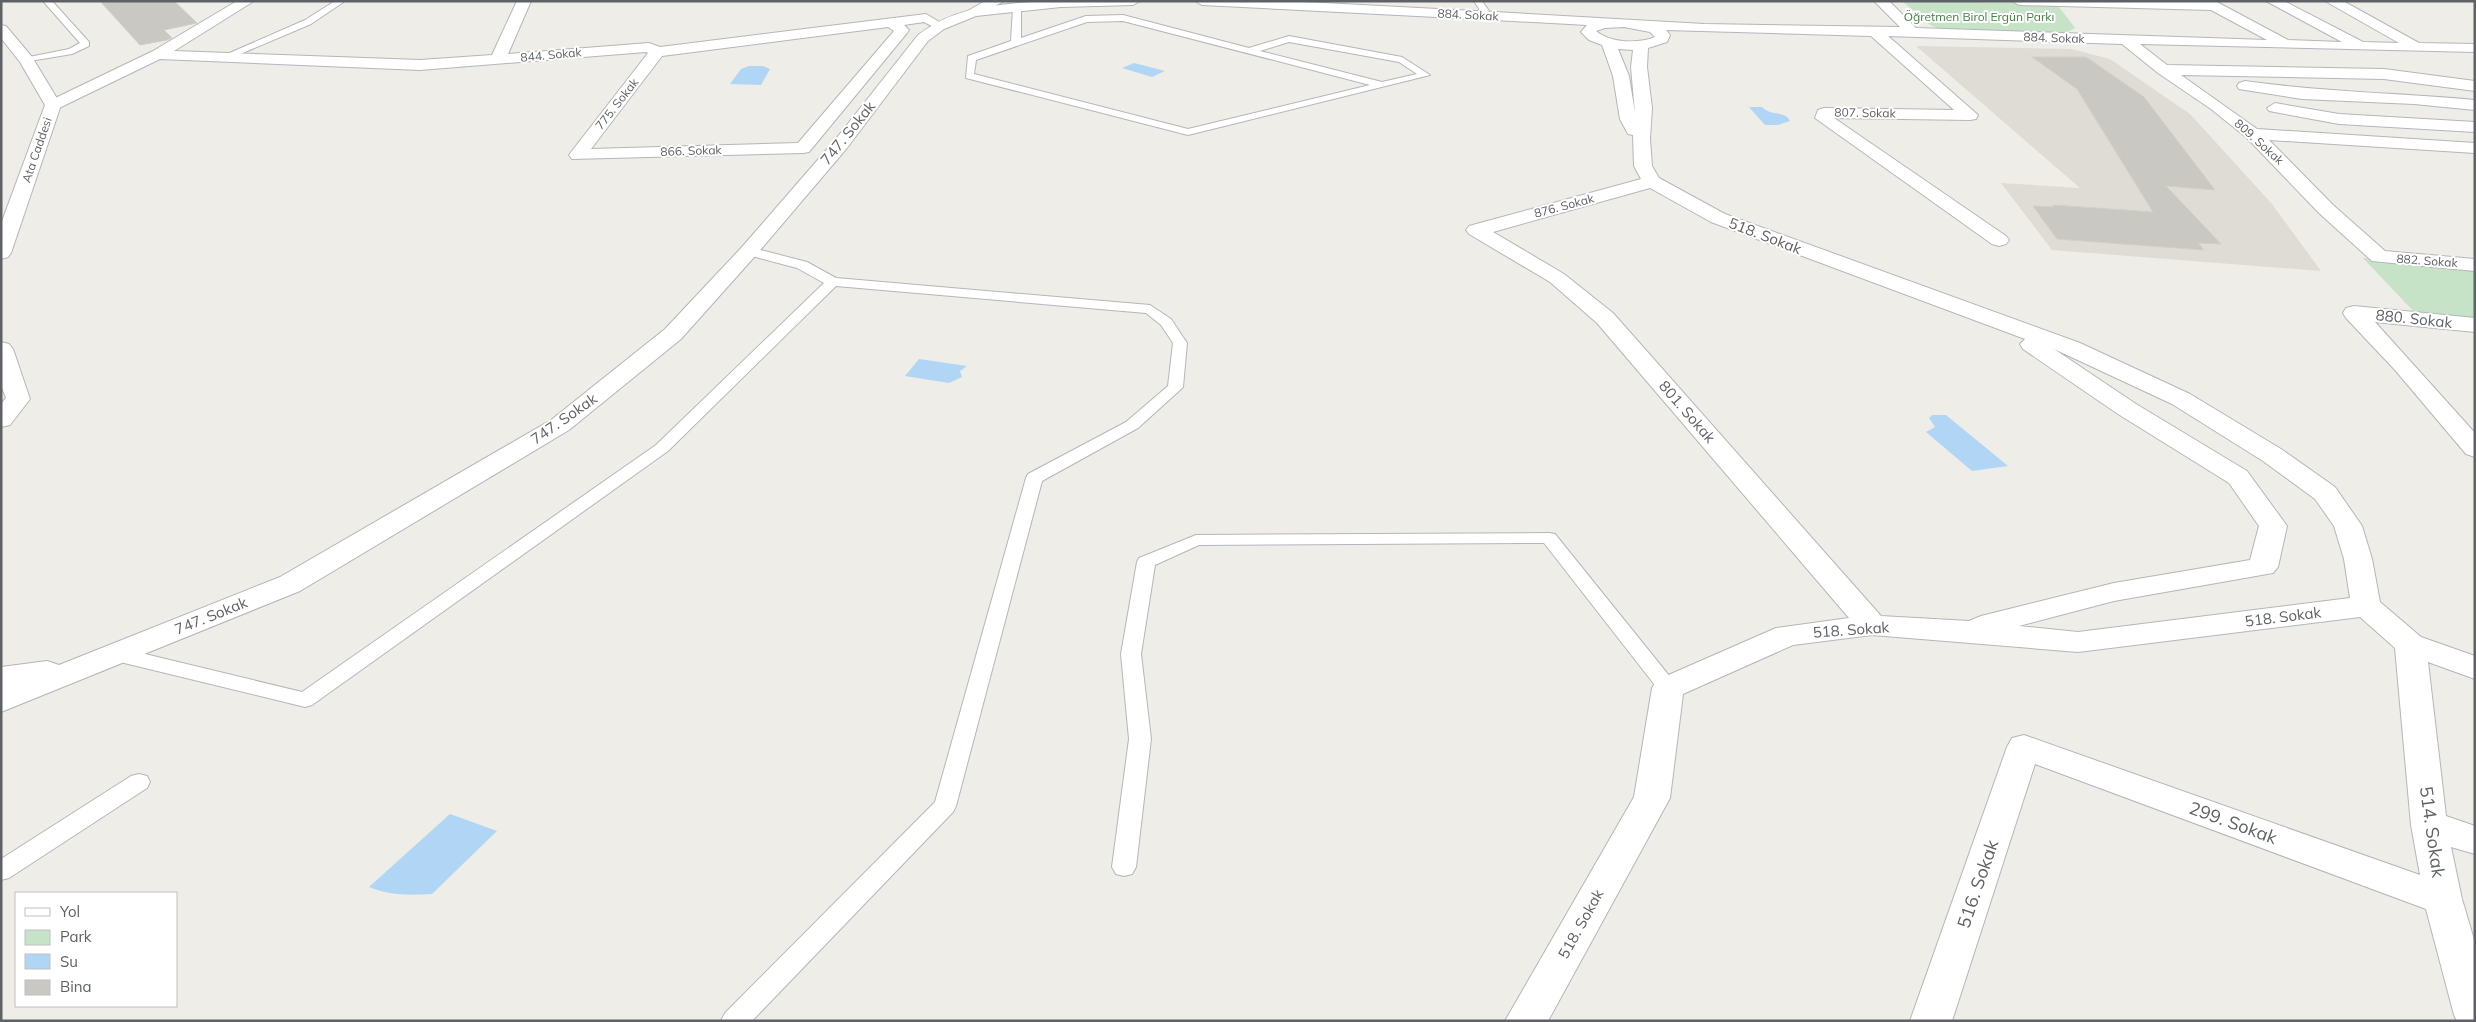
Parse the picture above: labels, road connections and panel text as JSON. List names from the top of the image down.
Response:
{
  "streets": {
    "street": [
      "884. Sokak",
      "844. Sokak",
      "775. Sokak",
      "807. Sokak",
      "747. Sokak",
      "809. Sokak",
      "Ata Caddesi",
      "866. Sokak",
      "876. Sokak",
      "518. Sokak",
      "882. Sokak",
      "880. Sokak",
      "801. Sokak",
      "299. Sokak",
      "514. Sokak",
      "516. Sokak"
    ]
  },
  "crossings": [
    ["884. Sokak", "807. Sokak"],
    ["884. Sokak", "809. Sokak"],
    ["844. Sokak", "775. Sokak"],
    ["844. Sokak", "747. Sokak"],
    ["844. Sokak", "866. Sokak"],
    ["775. Sokak", "866. Sokak"],
    ["809. Sokak", "882. Sokak"],
    ["876. Sokak", "518. Sokak"],
    ["876. Sokak", "801. Sokak"],
    ["518. Sokak", "801. Sokak"],
    ["299. Sokak", "514. Sokak"],
    ["299. Sokak", "516. Sokak"]
  ],
  "parks": ["Öğretmen Birol Ergün Parkı"],
  "legend": [
    "Yol",
    "Park",
    "Su",
    "Bina"
  ]
}
